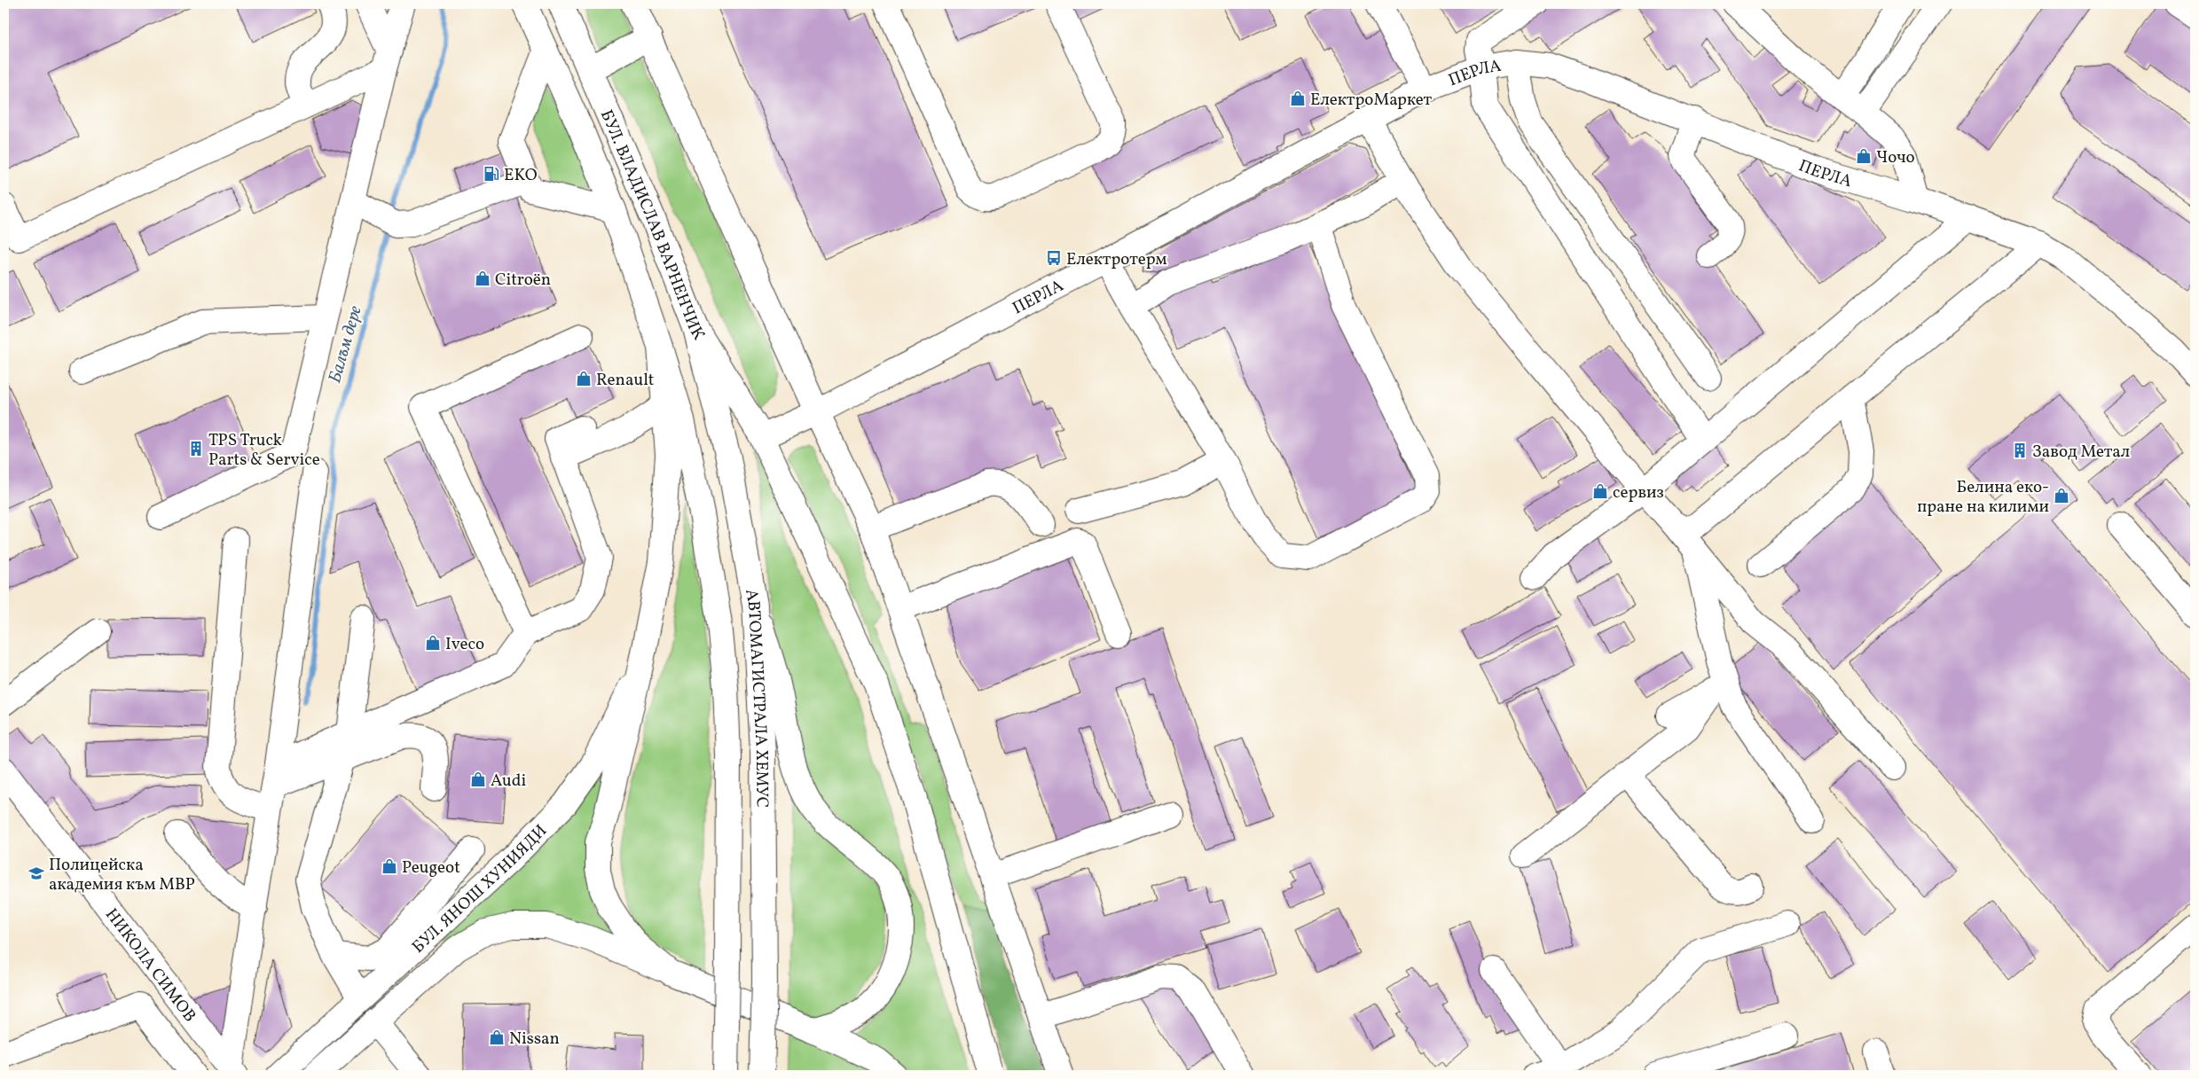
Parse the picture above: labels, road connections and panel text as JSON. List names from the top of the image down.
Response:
{
  "streets": {
    "main road": [
      "ПЕРЛА",
      "БУЛ. ВЛАДИСЛАВ ВАРНЕНЧИК",
      "АВТОМАГИСТРАЛА ХЕМУС",
      "БУЛ. ЯНОШ ХУНИЯДИ",
      "НИКОЛА СИМОВ"
    ]
  },
  "crossings": [
    ["ПЕРЛА", "БУЛ. ВЛАДИСЛАВ ВАРНЕНЧИК"],
    ["БУЛ. ВЛАДИСЛАВ ВАРНЕНЧИК", "АВТОМАГИСТРАЛА ХЕМУС"]
  ],
  "water": ["Балъм дере"],
  "places": {
    "shop": [
      "ЕлектроМаркет",
      "Чочо",
      "Citroën",
      "Renault",
      "сервиз",
      "Белина еко- пране на килими",
      "Iveco",
      "Audi",
      "Peugeot",
      "Nissan"
    ],
    "fuel station": ["EKO"],
    "bus stop": ["Електротерм"],
    "building": ["TPS Truck Parts & Service", "Завод Метал"],
    "school or university": ["Полицейска академия към МВР"]
  }
}
